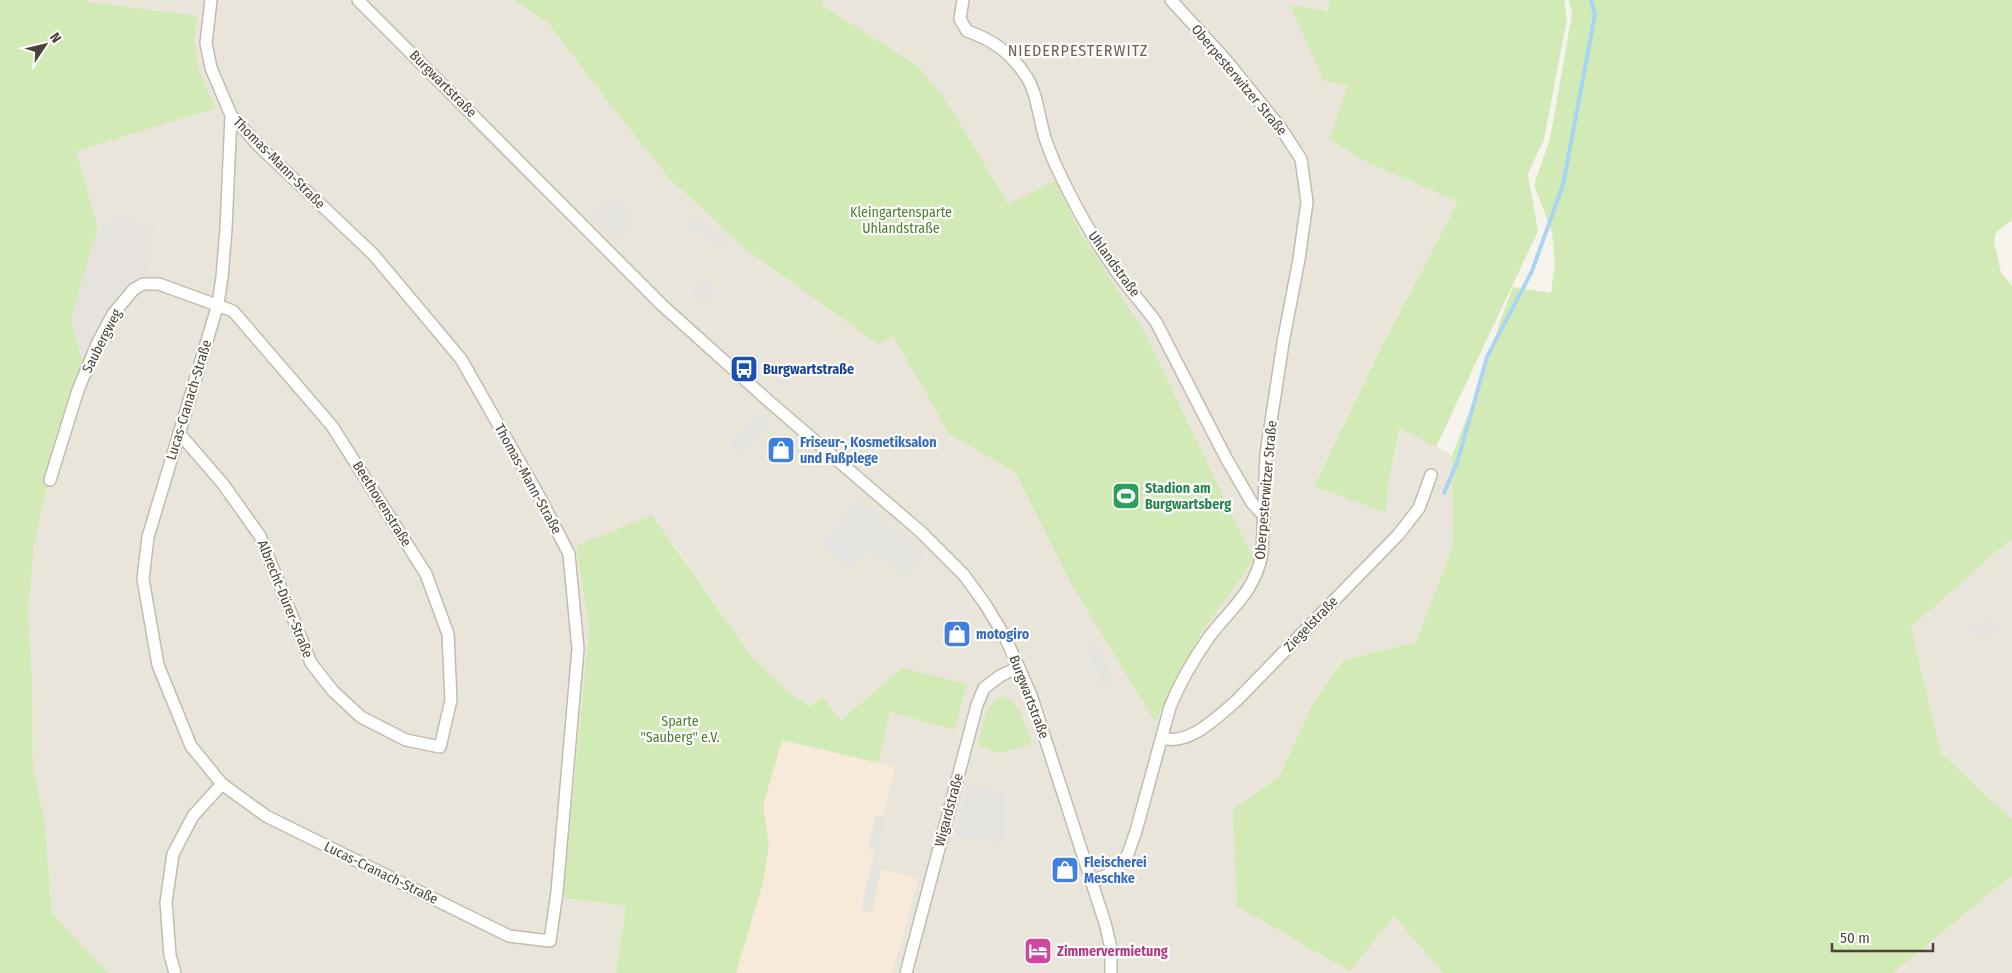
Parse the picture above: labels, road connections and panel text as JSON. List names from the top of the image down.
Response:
{
  "streets": {
    "street": [
      "Oberpesterwitzer Straße",
      "Burgwartstraße",
      "Thomas-Mann-Straße",
      "Uhlandstraße",
      "Saubergweg",
      "Lucas-Cranach-Straße",
      "Beethovenstraße",
      "Albrecht-Dürer-Straße",
      "Ziegelstraße",
      "Wigardstraße"
    ]
  },
  "crossings": [
    ["Oberpesterwitzer Straße", "Burgwartstraße"],
    ["Oberpesterwitzer Straße", "Uhlandstraße"],
    ["Oberpesterwitzer Straße", "Ziegelstraße"],
    ["Burgwartstraße", "Wigardstraße"],
    ["Thomas-Mann-Straße", "Lucas-Cranach-Straße"],
    ["Saubergweg", "Lucas-Cranach-Straße"],
    ["Saubergweg", "Beethovenstraße"],
    ["Lucas-Cranach-Straße", "Beethovenstraße"],
    ["Lucas-Cranach-Straße", "Albrecht-Dürer-Straße"],
    ["Beethovenstraße", "Albrecht-Dürer-Straße"]
  ],
  "districts": ["NIEDERPESTERWITZ"],
  "parks": ["Kleingartensparte Uhlandstraße", "Sparte \"Sauberg\" e.V."],
  "places": {
    "bus stop": ["Burgwartstraße"],
    "shop": ["Friseur-, Kosmetiksalon und Fußplege", "motogiro", "Fleischerei Meschke"],
    "sports": ["Stadion am Burgwartsberg"],
    "hotel": ["Zimmervermietung"]
  },
  "scale_bar": "50 m",
  "north": "top right"
}
